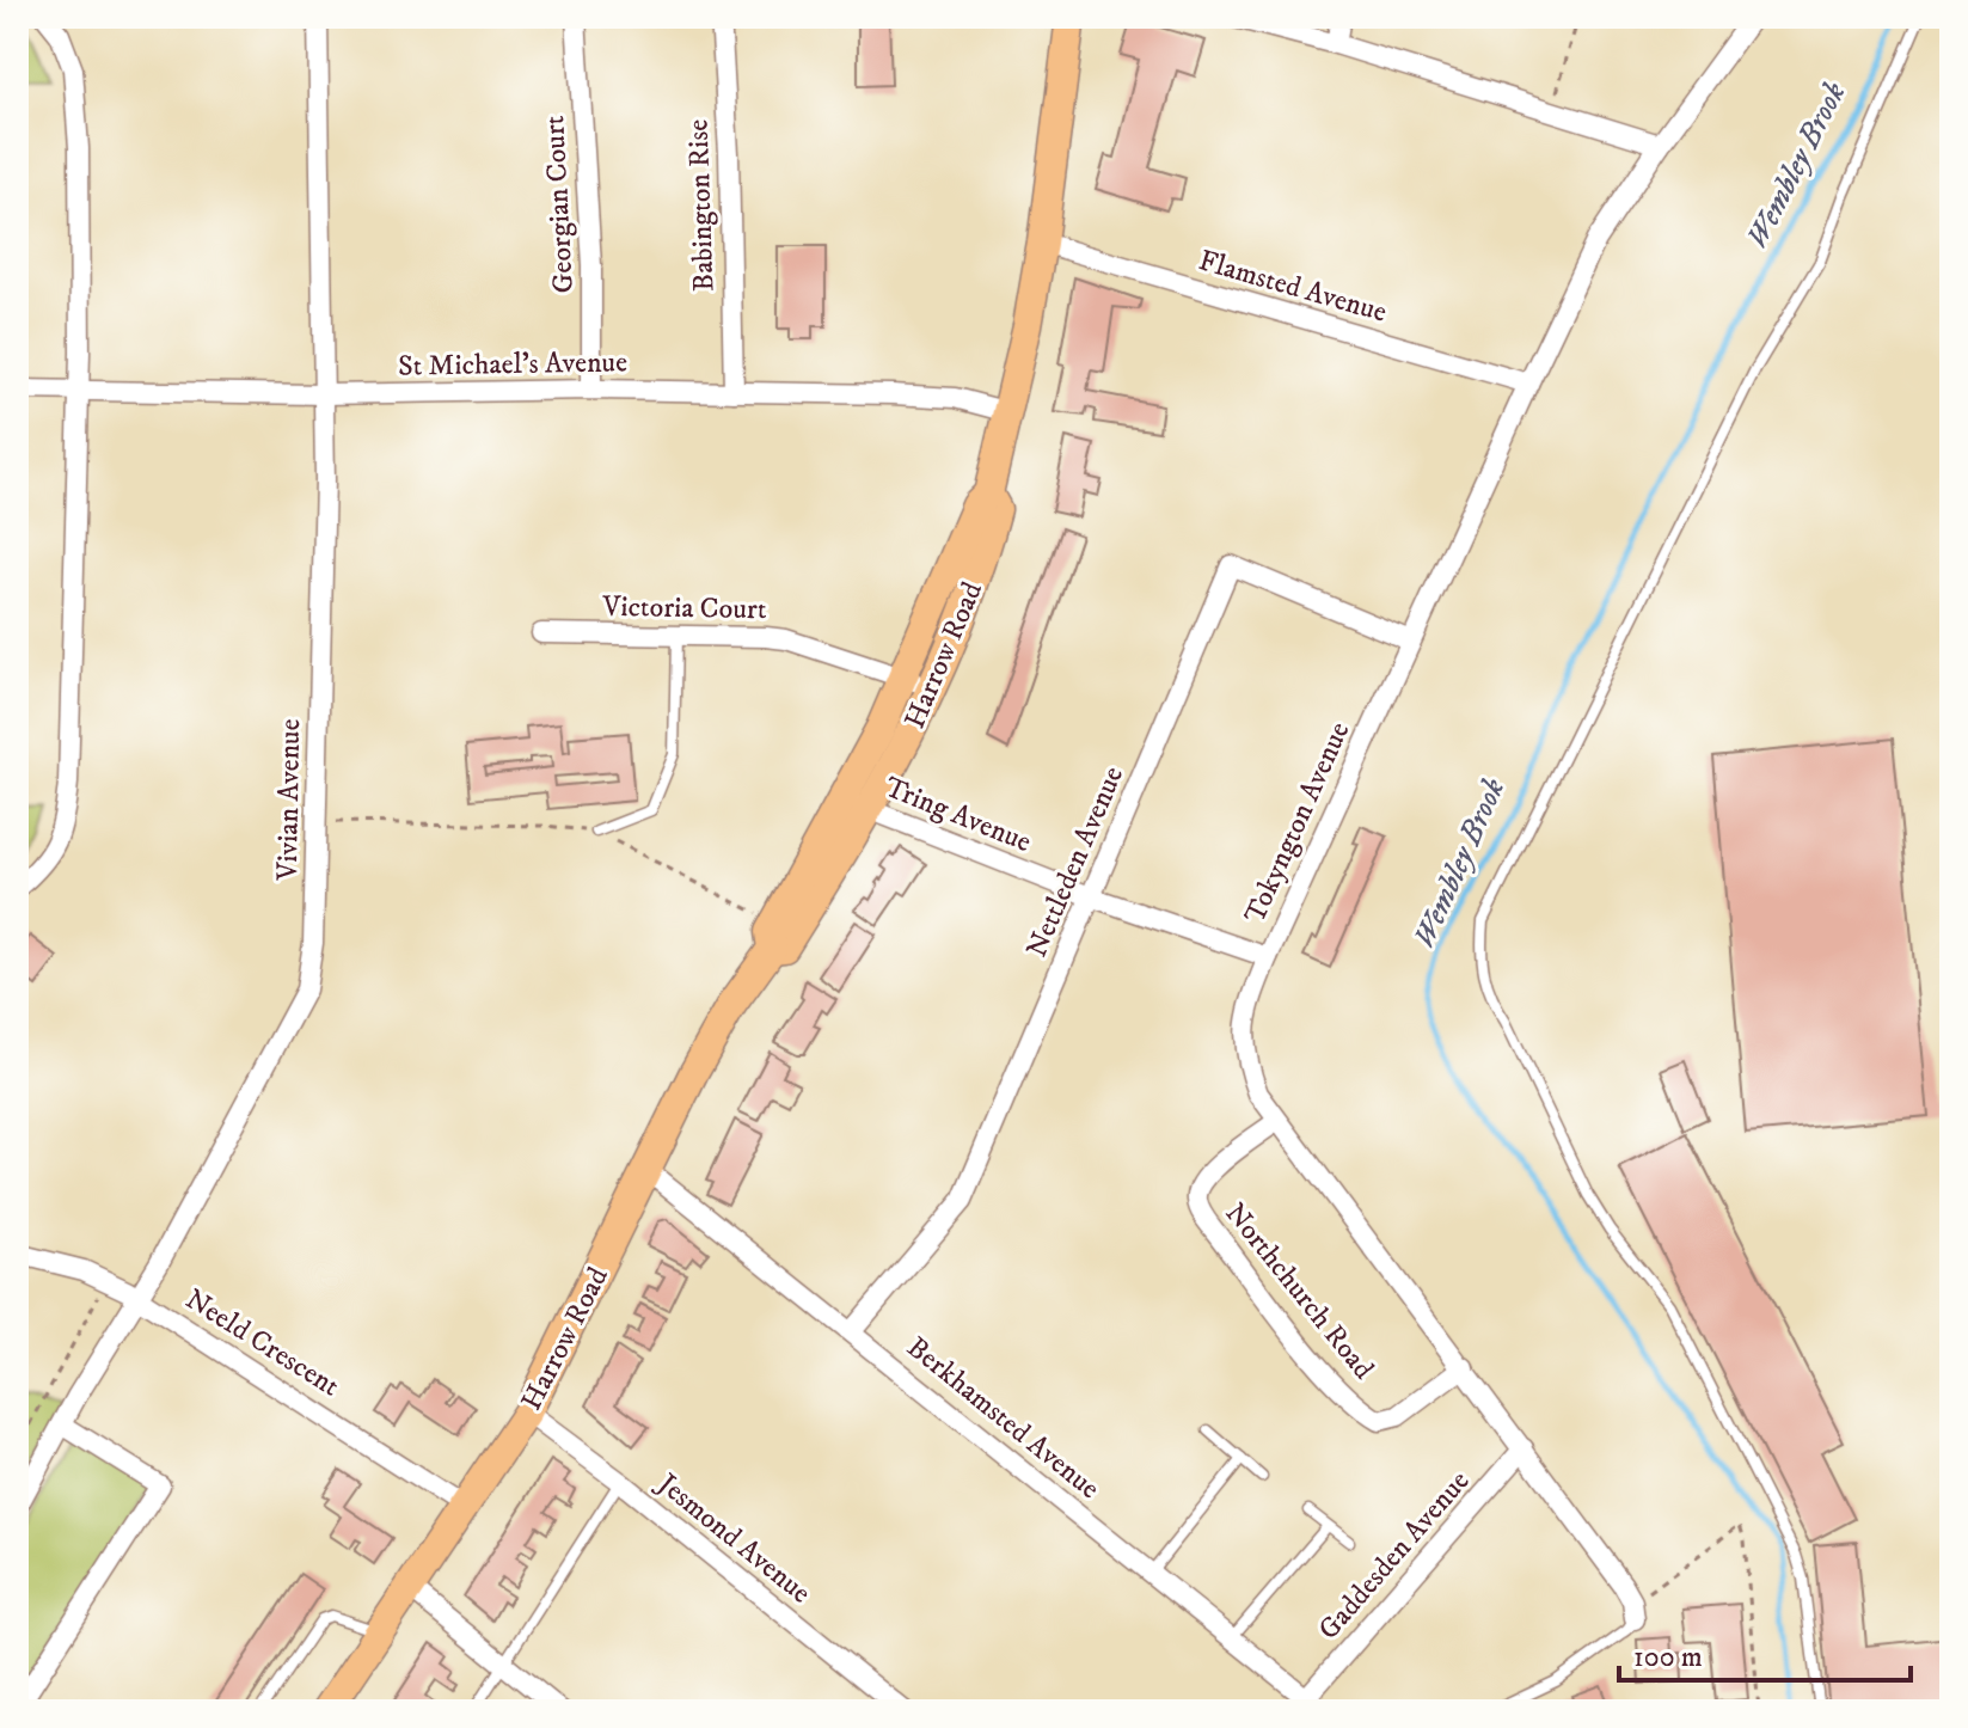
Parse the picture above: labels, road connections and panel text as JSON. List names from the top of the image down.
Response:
{
  "streets": {
    "main road": ["Harrow Road"],
    "street": [
      "Georgian Court",
      "Babington Rise",
      "Flamsted Avenue",
      "St Michael's Avenue",
      "Victoria Court",
      "Vivian Avenue",
      "Tring Avenue",
      "Tokyngton Avenue",
      "Nettleden Avenue",
      "Northchurch Road",
      "Neeld Crescent",
      "Berkhamsted Avenue",
      "Jesmond Avenue",
      "Gaddesden Avenue"
    ]
  },
  "crossings": [
    ["Georgian Court", "St Michael's Avenue"],
    ["Babington Rise", "St Michael's Avenue"],
    ["Flamsted Avenue", "Harrow Road"],
    ["Flamsted Avenue", "Tokyngton Avenue"],
    ["St Michael's Avenue", "Harrow Road"],
    ["St Michael's Avenue", "Vivian Avenue"],
    ["Victoria Court", "Harrow Road"],
    ["Harrow Road", "Tring Avenue"],
    ["Harrow Road", "Neeld Crescent"],
    ["Harrow Road", "Berkhamsted Avenue"],
    ["Harrow Road", "Jesmond Avenue"],
    ["Vivian Avenue", "Neeld Crescent"],
    ["Tring Avenue", "Tokyngton Avenue"],
    ["Tring Avenue", "Nettleden Avenue"],
    ["Tokyngton Avenue", "Nettleden Avenue"],
    ["Tokyngton Avenue", "Northchurch Road"],
    ["Tokyngton Avenue", "Gaddesden Avenue"],
    ["Nettleden Avenue", "Berkhamsted Avenue"],
    ["Berkhamsted Avenue", "Gaddesden Avenue"]
  ],
  "water": ["Wembley Brook"],
  "scale_bar": "100 m"
}
